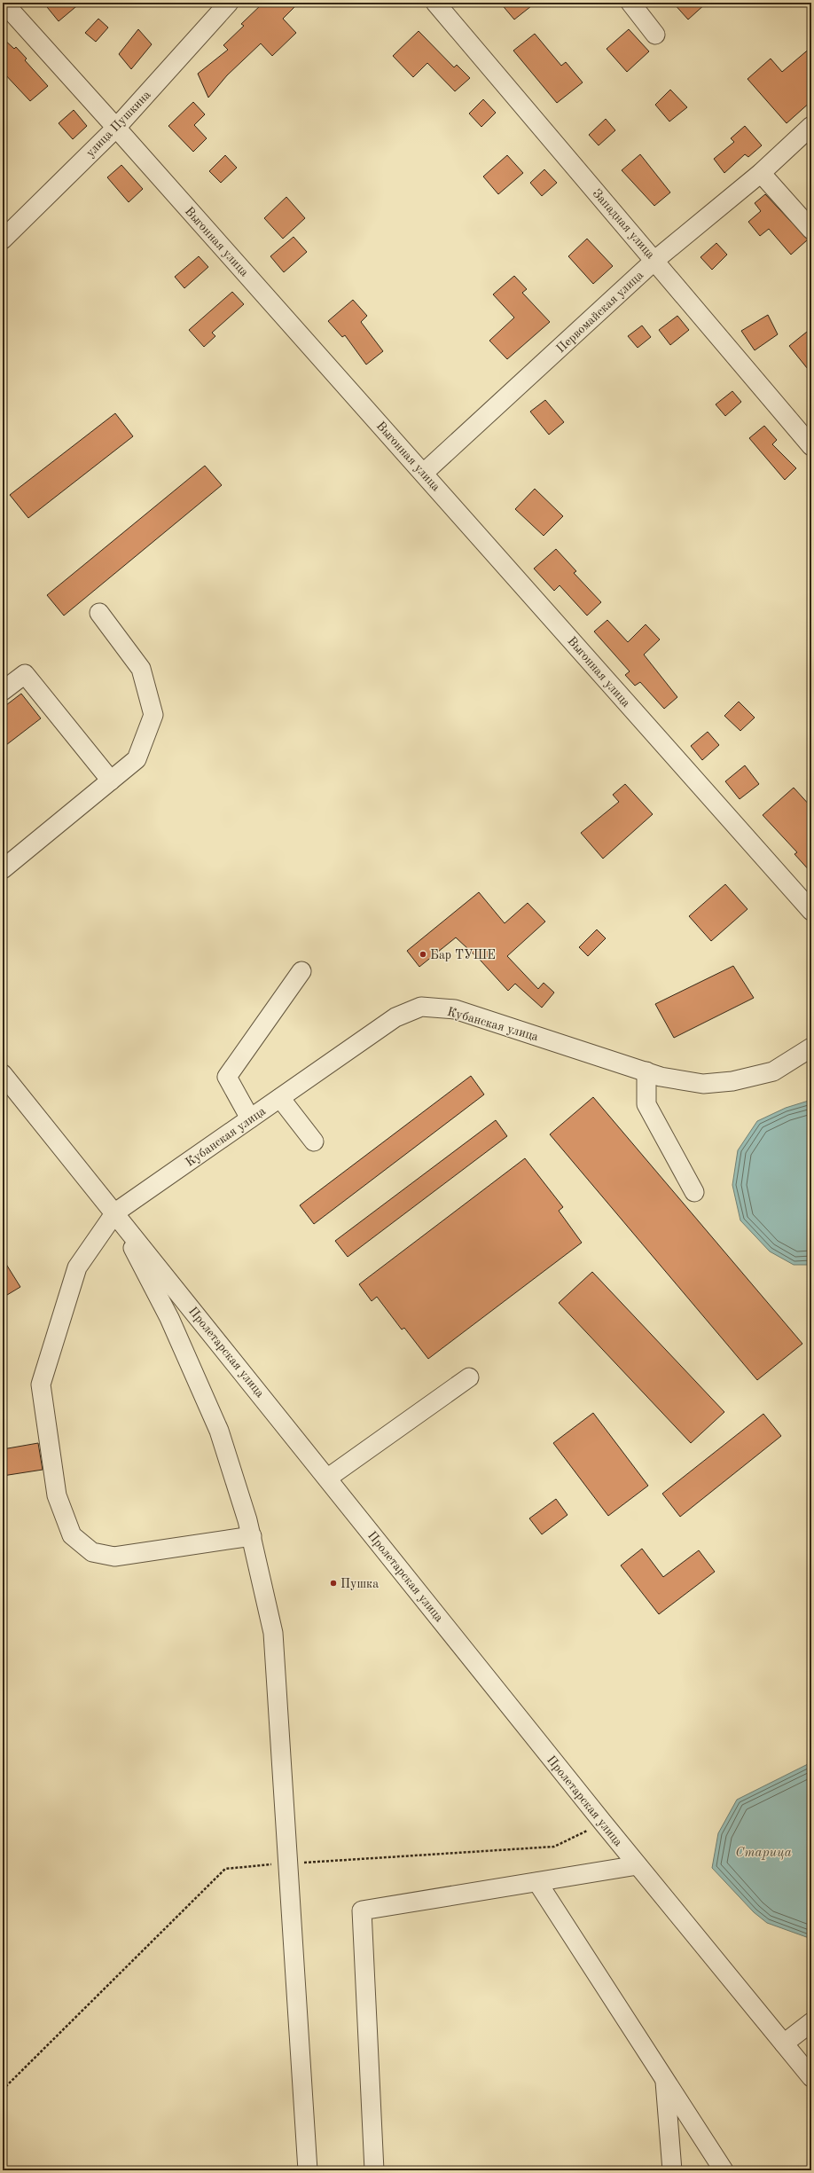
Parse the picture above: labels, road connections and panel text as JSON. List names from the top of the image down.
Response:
{
  "streets": {
    "street": [
      "улица Пушкина",
      "Западная улица",
      "Выгонная улица",
      "Первомайская улица",
      "Кубанская улица",
      "Пролетарская улица"
    ]
  },
  "crossings": [
    ["улица Пушкина", "Выгонная улица"],
    ["Западная улица", "Первомайская улица"],
    ["Выгонная улица", "Первомайская улица"],
    ["Кубанская улица", "Пролетарская улица"]
  ],
  "water": ["Старица"],
  "places": ["Бар ТУШЕ", "Пушка"]
}
